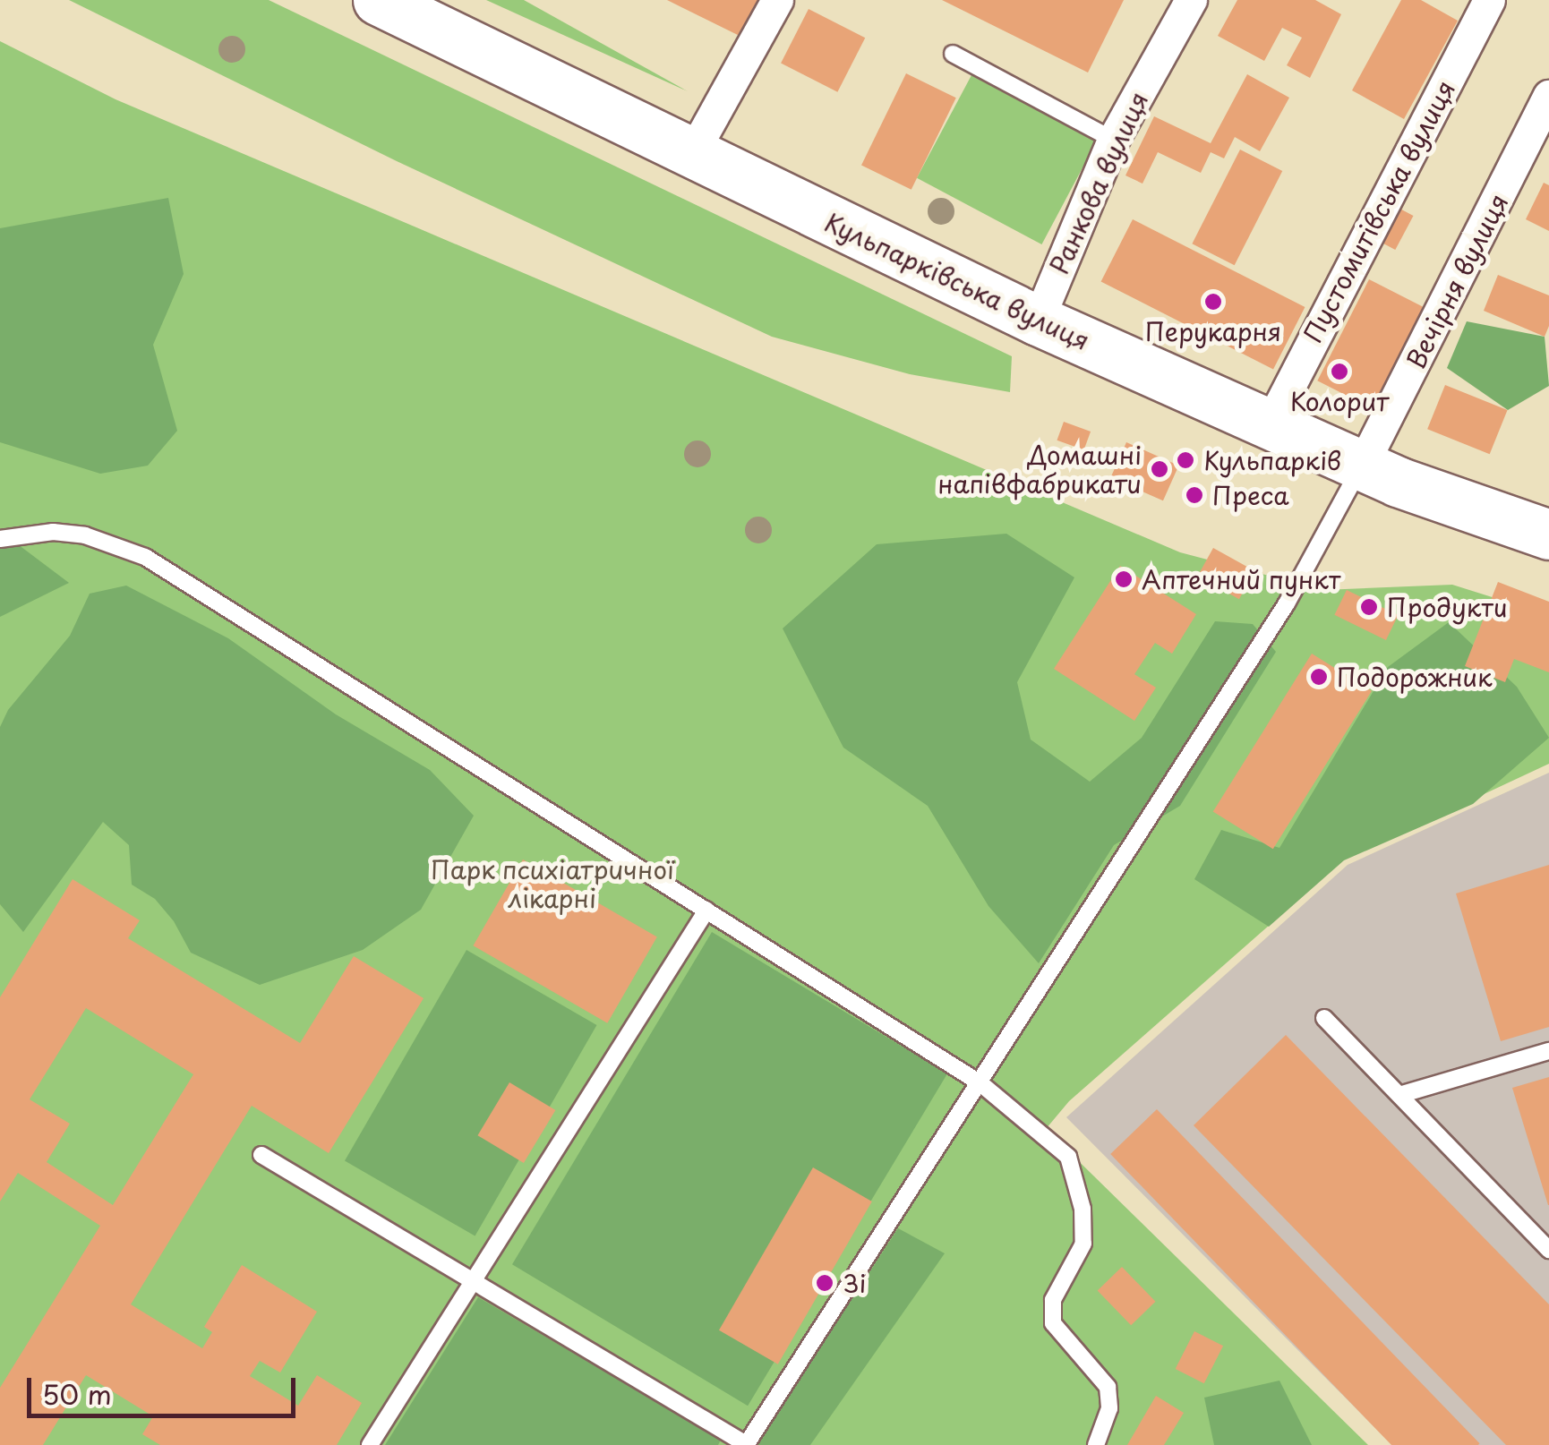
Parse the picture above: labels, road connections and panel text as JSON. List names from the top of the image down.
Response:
{
  "streets": {
    "main road": ["Кульпарківська вулиця"],
    "street": ["Ранкова вулиця", "Пустомитівська вулиця", "Вечірня вулиця"]
  },
  "crossings": [
    ["Ранкова вулиця", "Кульпарківська вулиця"],
    ["Пустомитівська вулиця", "Кульпарківська вулиця"],
    ["Кульпарківська вулиця", "Вечірня вулиця"]
  ],
  "parks": ["Парк психіатричної лікарні"],
  "places": [
    "Перукарня",
    "Колорит",
    "Кульпарків",
    "Домашні напівфабрикати",
    "Преса",
    "Аптечний пункт",
    "Продукти",
    "Подорожник",
    "3і"
  ],
  "scale_bar": "50 m"
}
